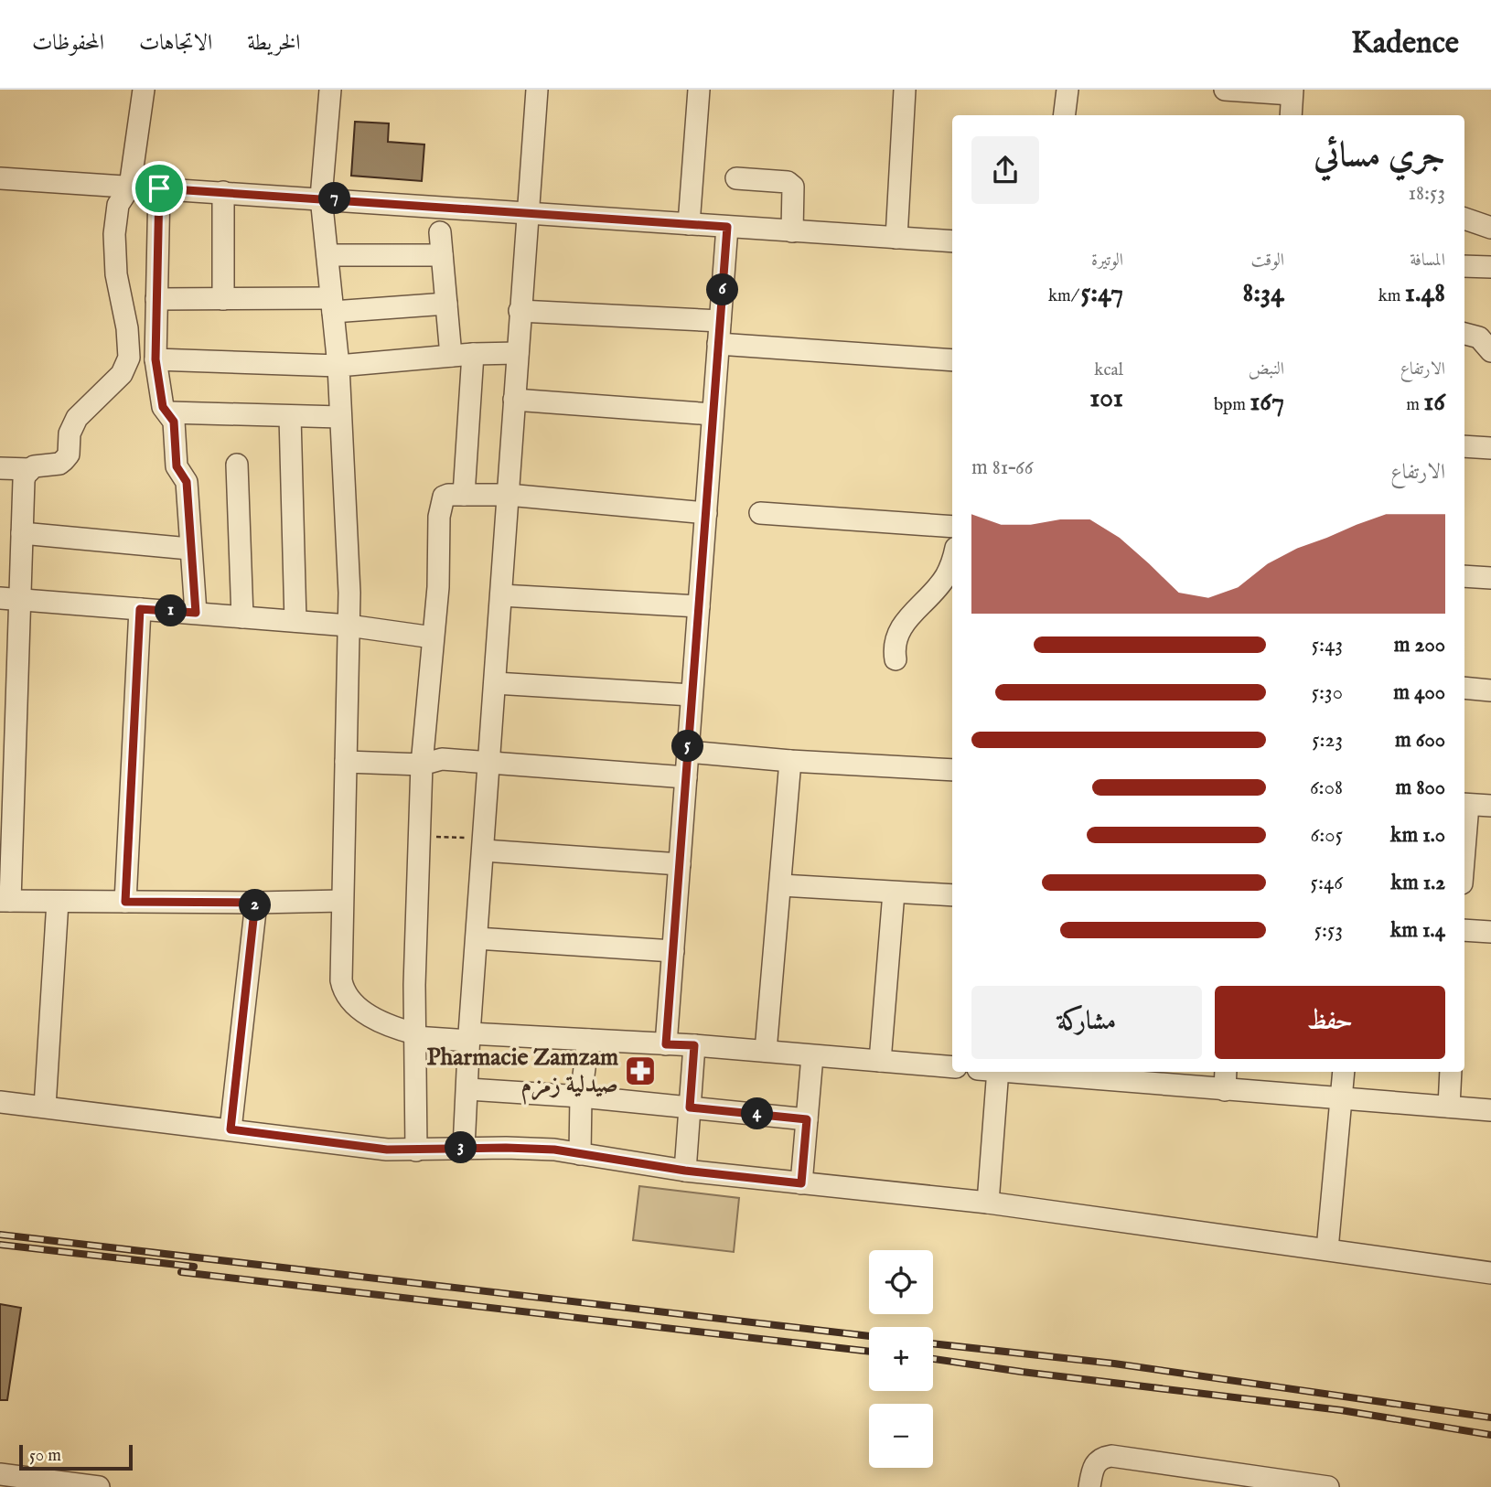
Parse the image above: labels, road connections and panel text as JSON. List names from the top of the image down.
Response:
{
  "places": {
    "pharmacy": ["Pharmacie Zamzam صيدلية زمزم"]
  },
  "scale_bar": "50 m",
  "page": {
    "header": "Kadence",
    "nav": ["الخريطة", "الاتجاهات", "المحفوظات"],
    "heading": ["جري مسائي", "18:53"],
    "pins": [
      "7",
      "6",
      "1",
      "5",
      "2",
      "4",
      "3"
    ],
    "stats": [
      ["المسافة", "1.48 km"],
      ["الوقت", "8:34"],
      ["الوتيرة", "5:47 /km"],
      ["الارتفاع", "16 m"],
      ["النبض", "167 bpm"],
      ["kcal", "101"]
    ],
    "chart": ["الارتفاع", "66–81 m"],
    "list": [
      {
        "name": "200 m",
        "note": "5:43"
      },
      {
        "name": "400 m",
        "note": "5:30"
      },
      {
        "name": "600 m",
        "note": "5:23"
      },
      {
        "name": "800 m",
        "note": "6:08"
      },
      {
        "name": "1.0 km",
        "note": "6:05"
      },
      {
        "name": "1.2 km",
        "note": "5:46"
      },
      {
        "name": "1.4 km",
        "note": "5:53"
      }
    ],
    "buttons": ["حفظ", "مشاركة"],
    "map_buttons": ["+", "−"],
    "scale": "50 m"
  }
}
